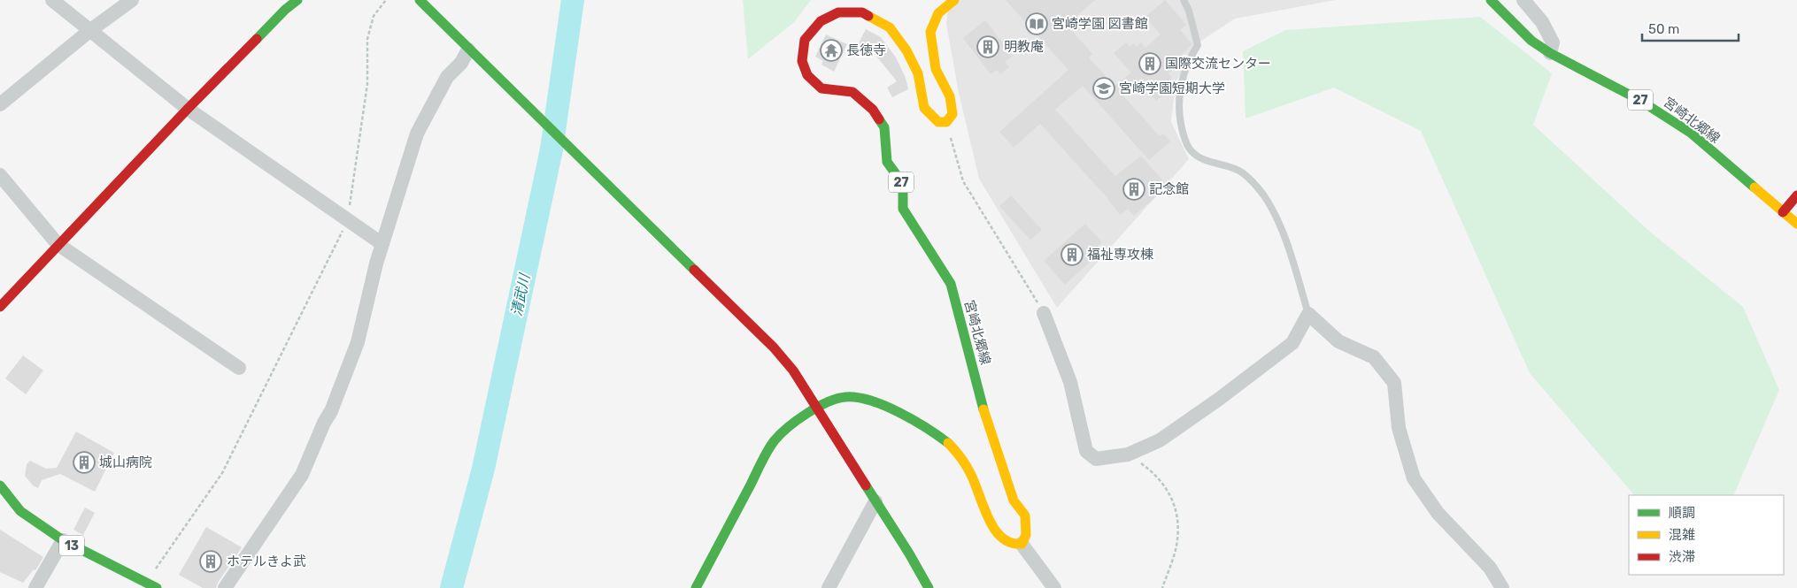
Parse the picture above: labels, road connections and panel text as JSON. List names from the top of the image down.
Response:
{
  "streets": {
    "main road": ["27", "宮崎北郷線", "13"]
  },
  "water": ["清武川"],
  "places": {
    "library": ["宮崎学園 図書館"],
    "building": [
      "明教庵",
      "国際交流センター",
      "記念館",
      "福祉専攻棟",
      "城山病院",
      "ホテルきよ武"
    ],
    "temple": ["長徳寺"],
    "school or university": ["宮崎学園短期大学"]
  },
  "legend": ["順調", "混雑", "渋滞"],
  "scale_bar": "50 m"
}
